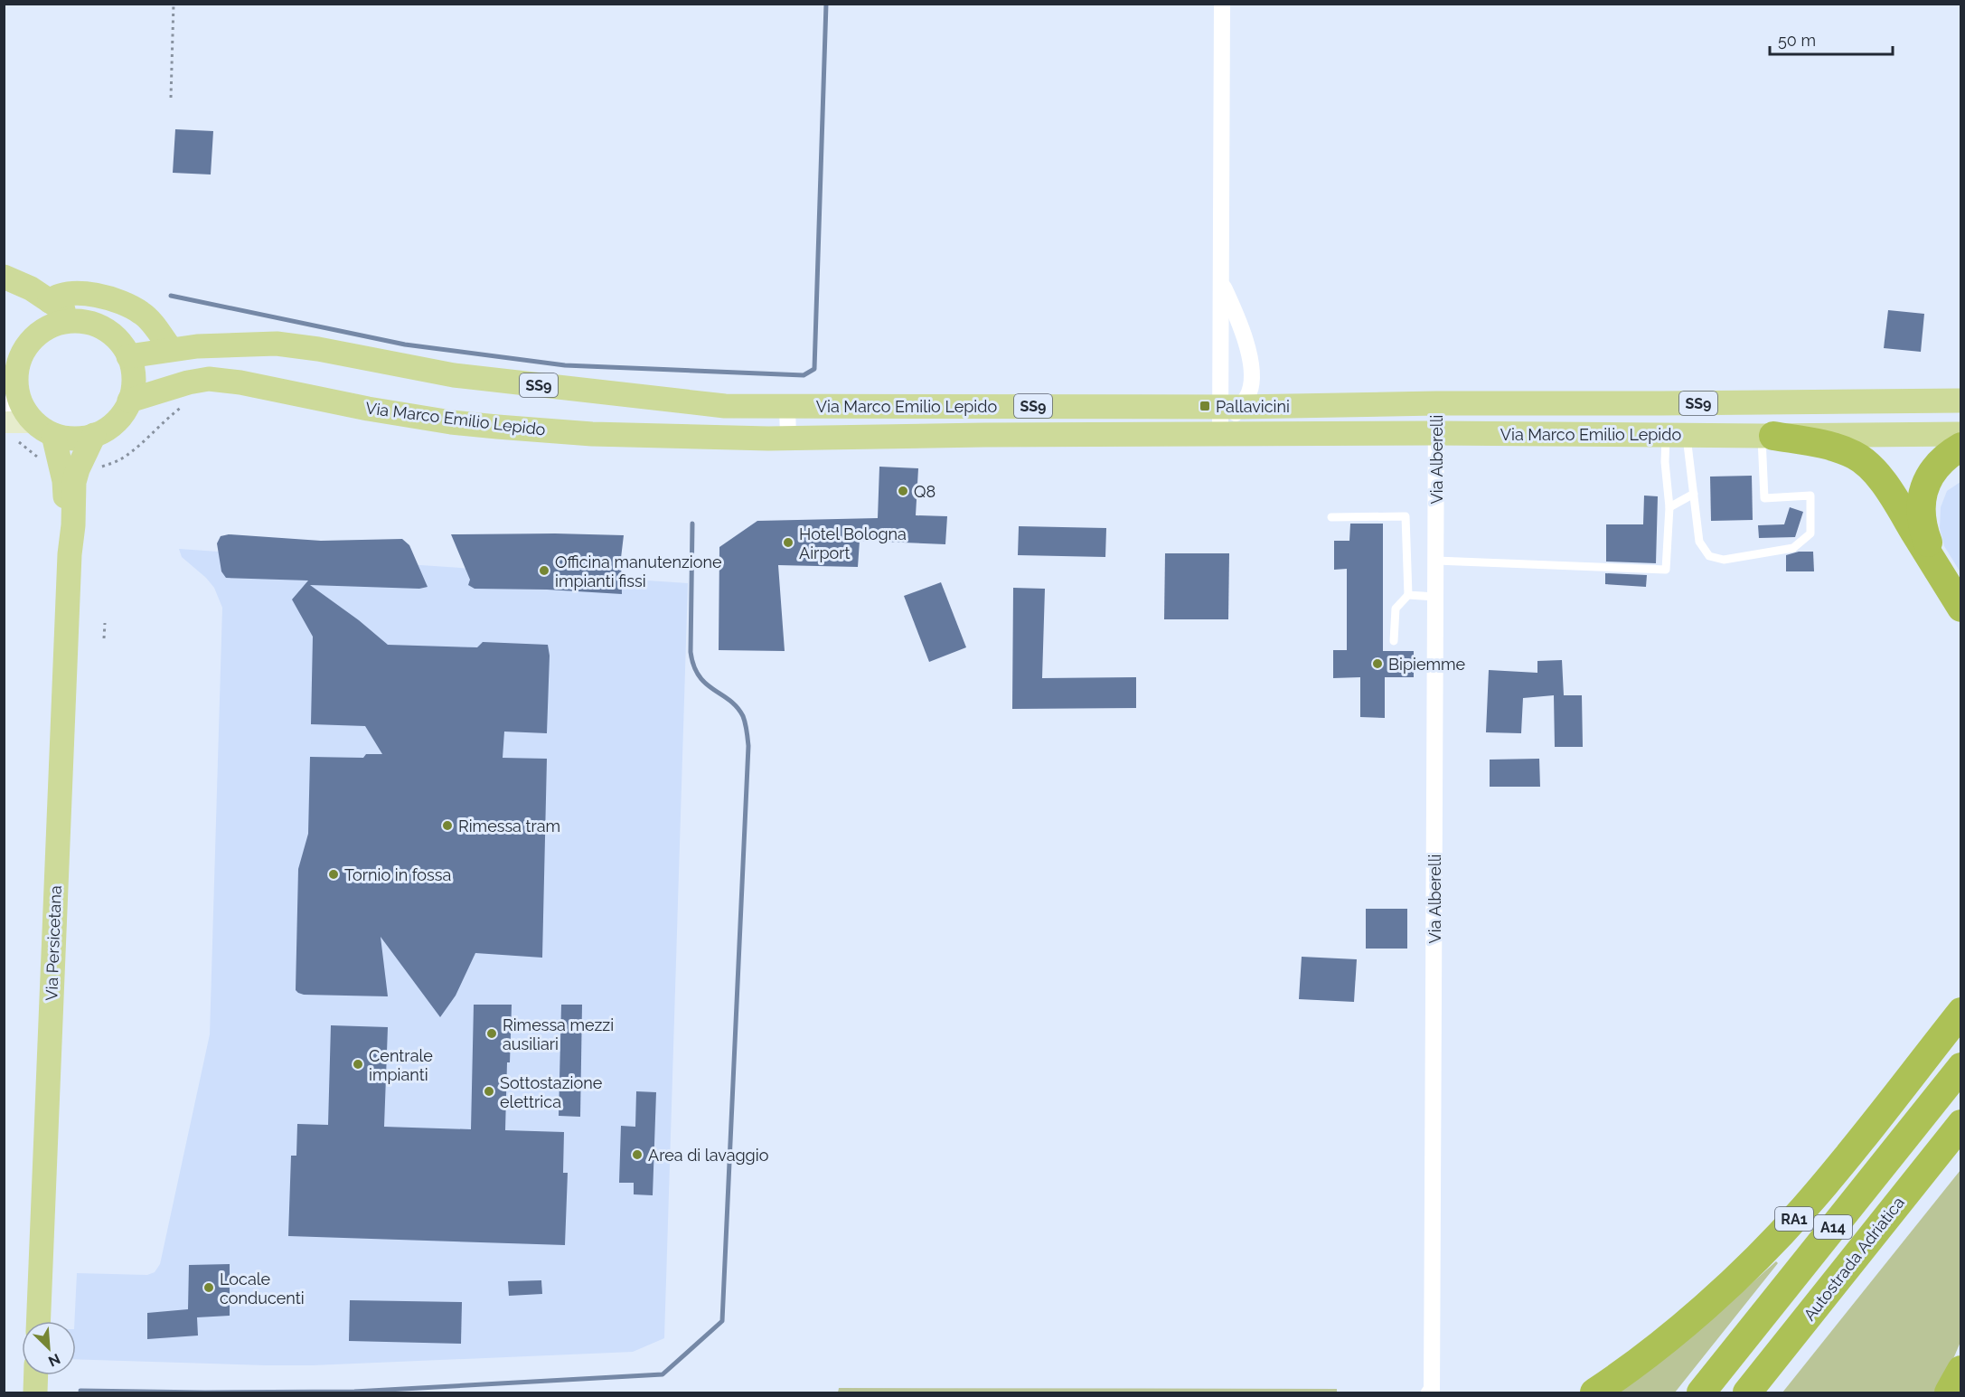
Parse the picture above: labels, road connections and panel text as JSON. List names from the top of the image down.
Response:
{
  "streets": {
    "highway": ["RA1", "A14", "Autostrada Adriatica"],
    "main road": ["SS9", "Via Marco Emilio Lepido", "Via Persicetana"],
    "street": ["Via Alberelli"]
  },
  "crossings": [
    ["Via Marco Emilio Lepido", "Via Alberelli"],
    ["Via Marco Emilio Lepido", "Via Persicetana"]
  ],
  "places": {
    "transit": ["Pallavicini"],
    "other": [
      "Q8",
      "Hotel Bologna Airport",
      "Officina manutenzione impianti fissi",
      "Bipiemme",
      "Rimessa tram",
      "Tornio in fossa",
      "Rimessa mezzi ausiliari",
      "Centrale impianti",
      "Sottostazione elettrica",
      "Area di lavaggio",
      "Locale conducenti"
    ]
  },
  "scale_bar": "50 m",
  "north": "bottom right"
}
